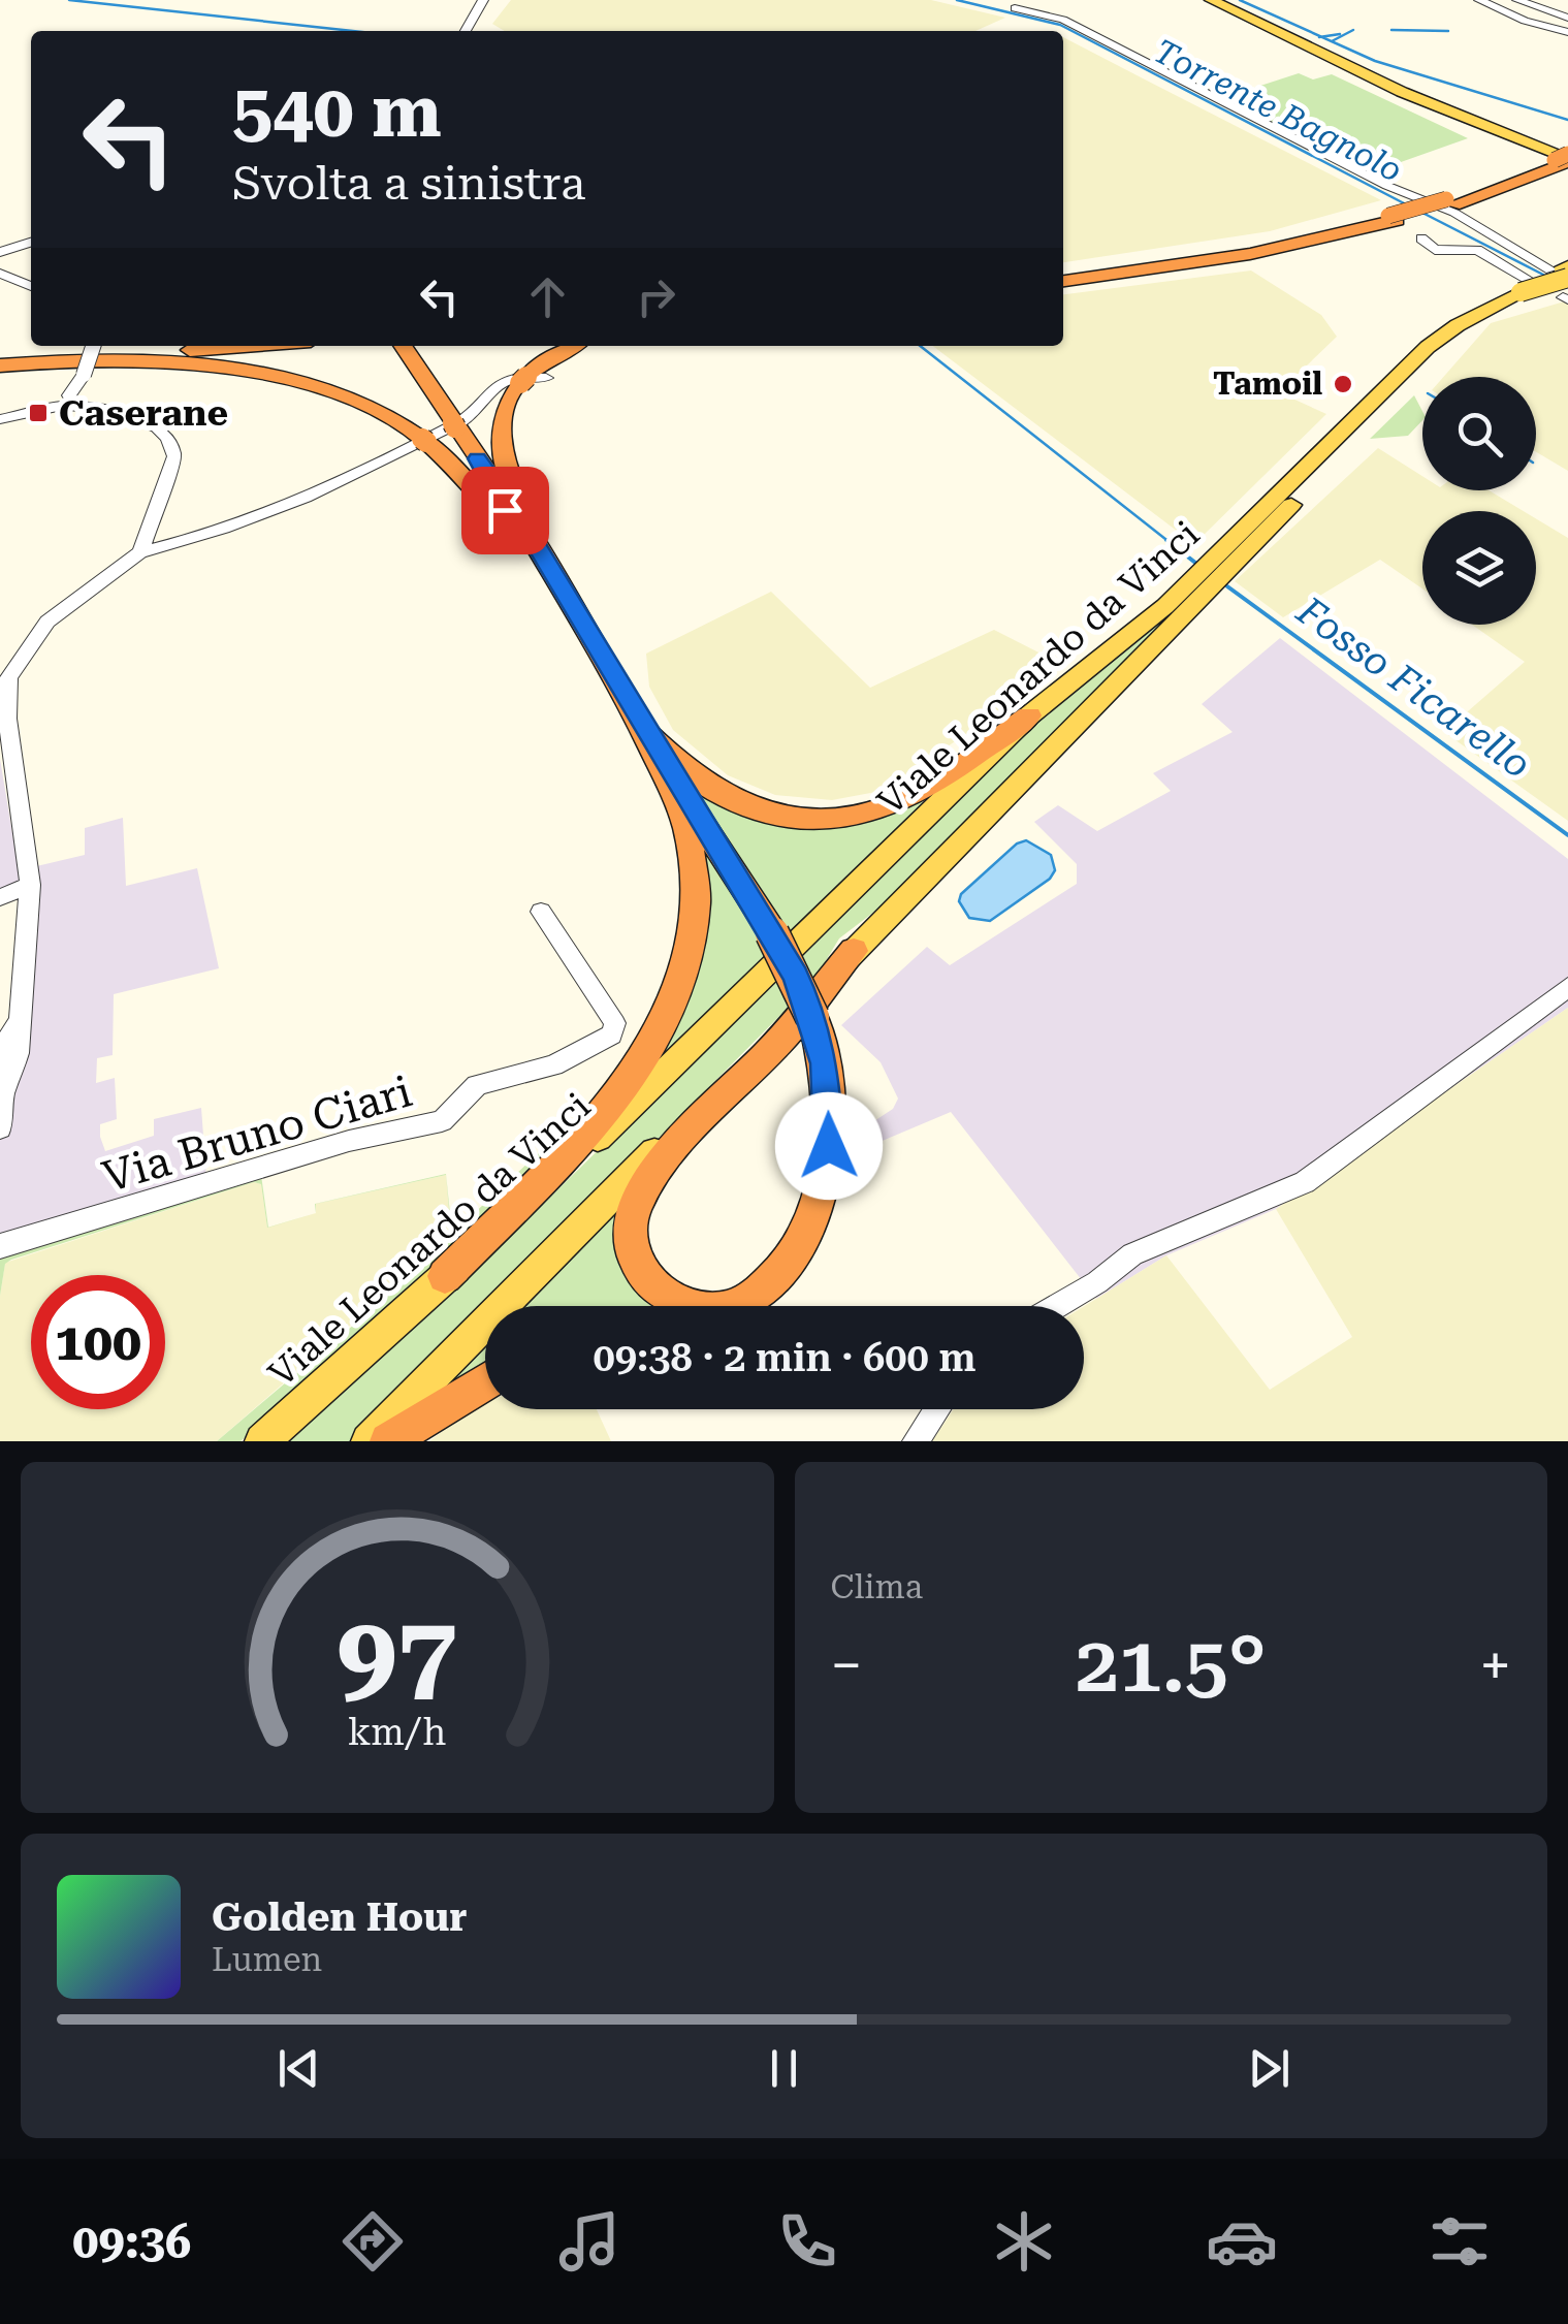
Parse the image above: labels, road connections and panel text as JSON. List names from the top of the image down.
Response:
{
  "streets": {
    "main road": ["Viale Leonardo da Vinci"],
    "street": ["Via Bruno Ciari"]
  },
  "water": ["Torrente Bagnolo", "Fosso Ficarello"],
  "places": {
    "other": ["Tamoil"],
    "transit": ["Caserane"]
  },
  "page": {
    "turn": ["540 m", "Svolta a sinistra"],
    "limit": "100",
    "trip": "09:38 · 2 min · 600 m",
    "tile": "Clima",
    "heat": ["−", "21.5°", "+"],
    "song": ["Golden Hour", "Lumen"],
    "tabs": "09:36",
    "gauge": ["97", "km/h"]
  }
}
